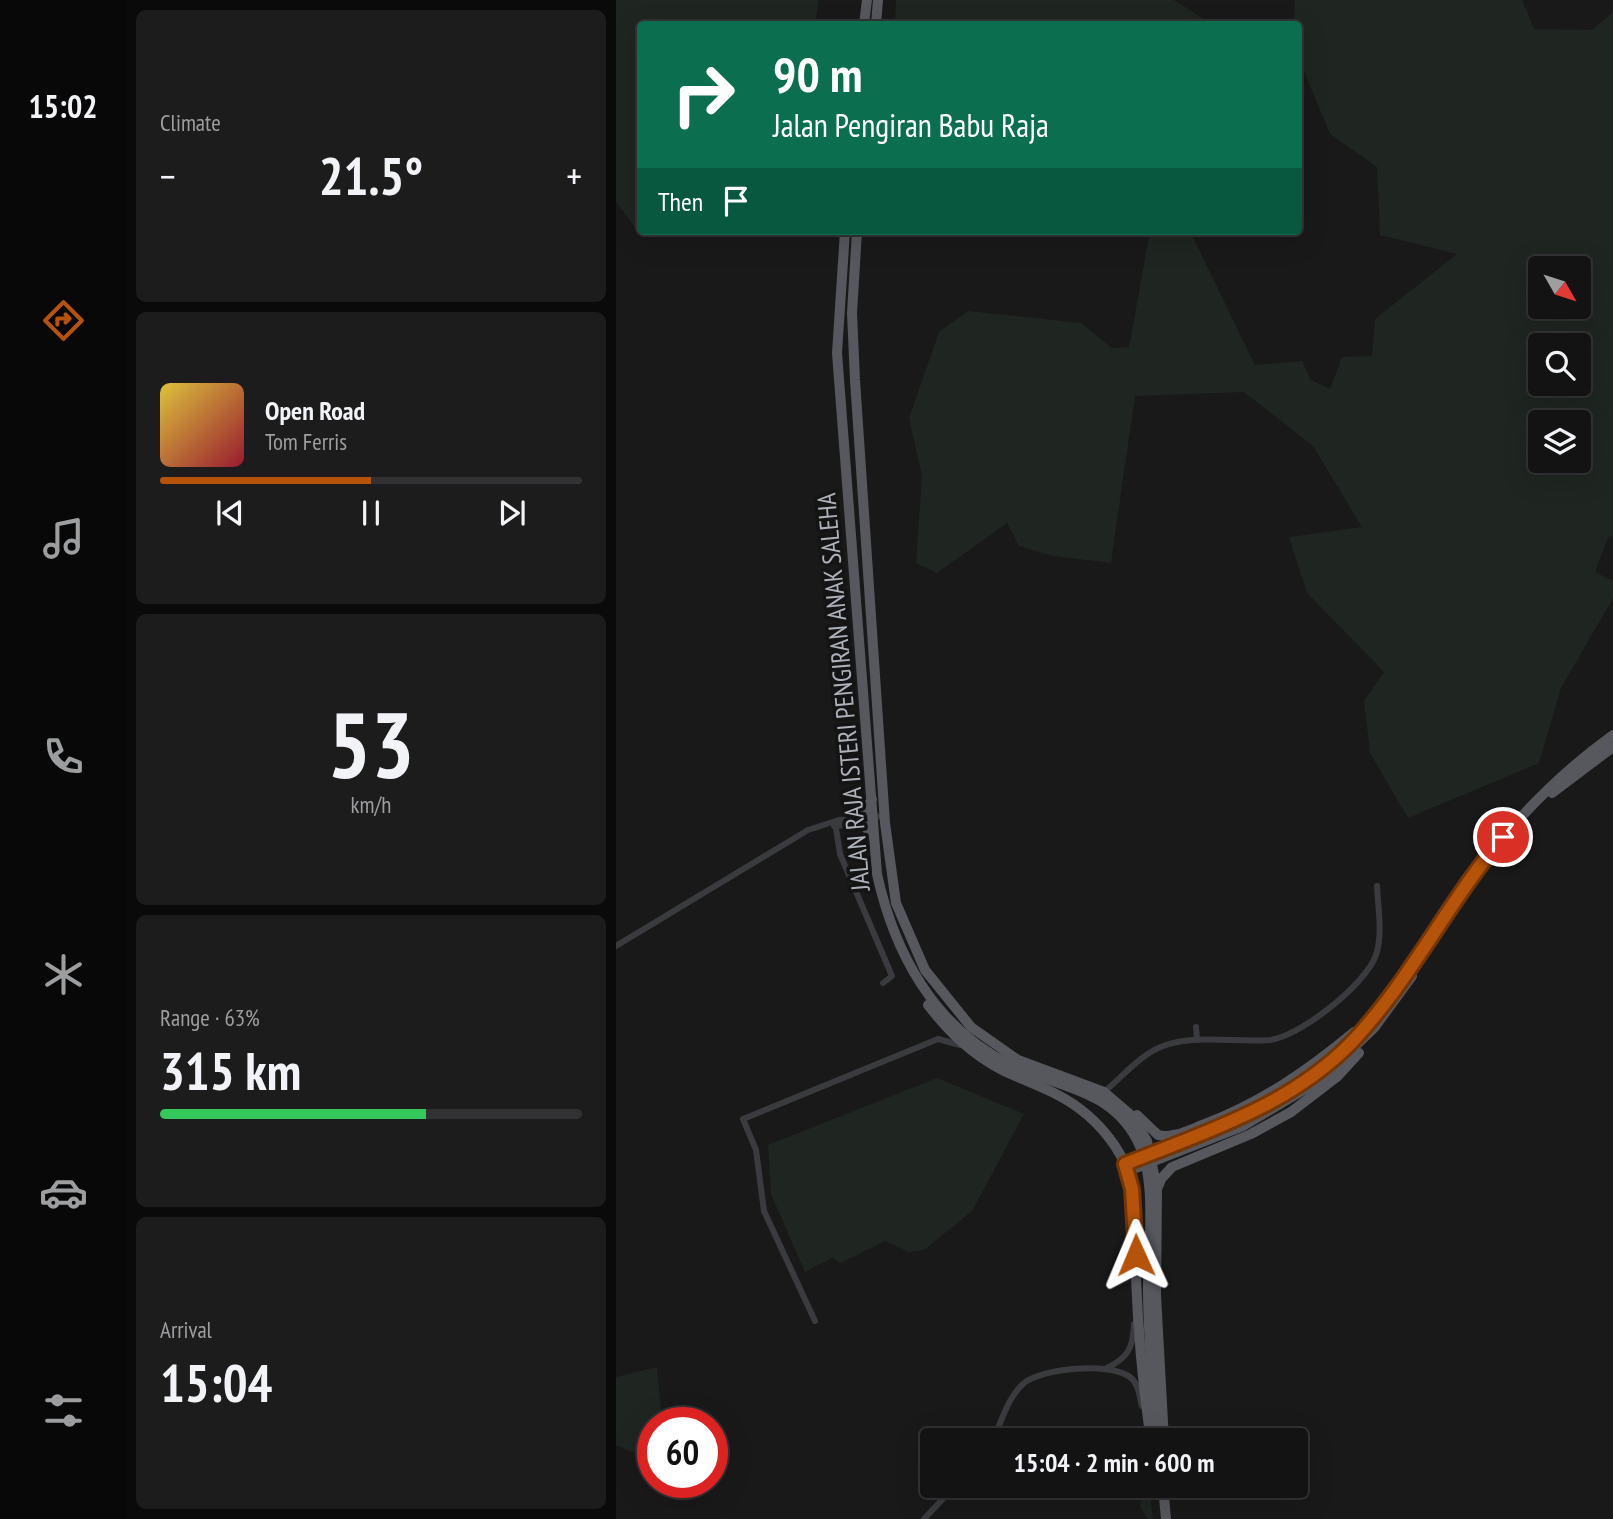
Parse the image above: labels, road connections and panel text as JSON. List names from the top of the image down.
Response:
{
  "streets": {
    "main road": ["JALAN RAJA ISTERI PENGIRAN ANAK SALEHA"]
  },
  "north": "bottom right",
  "page": {
    "tabs": "15:02",
    "tile": [
      "Climate",
      ["53", "km/h"],
      ["Range · 63%", "315 km"],
      ["Arrival", "15:04"]
    ],
    "turn": ["90 m", "Jalan Pengiran Babu Raja"],
    "heat": ["−", "21.5°", "+"],
    "then": "Then",
    "song": ["Open Road", "Tom Ferris"],
    "limit": "60",
    "trip": "15:04 · 2 min · 600 m"
  }
}
